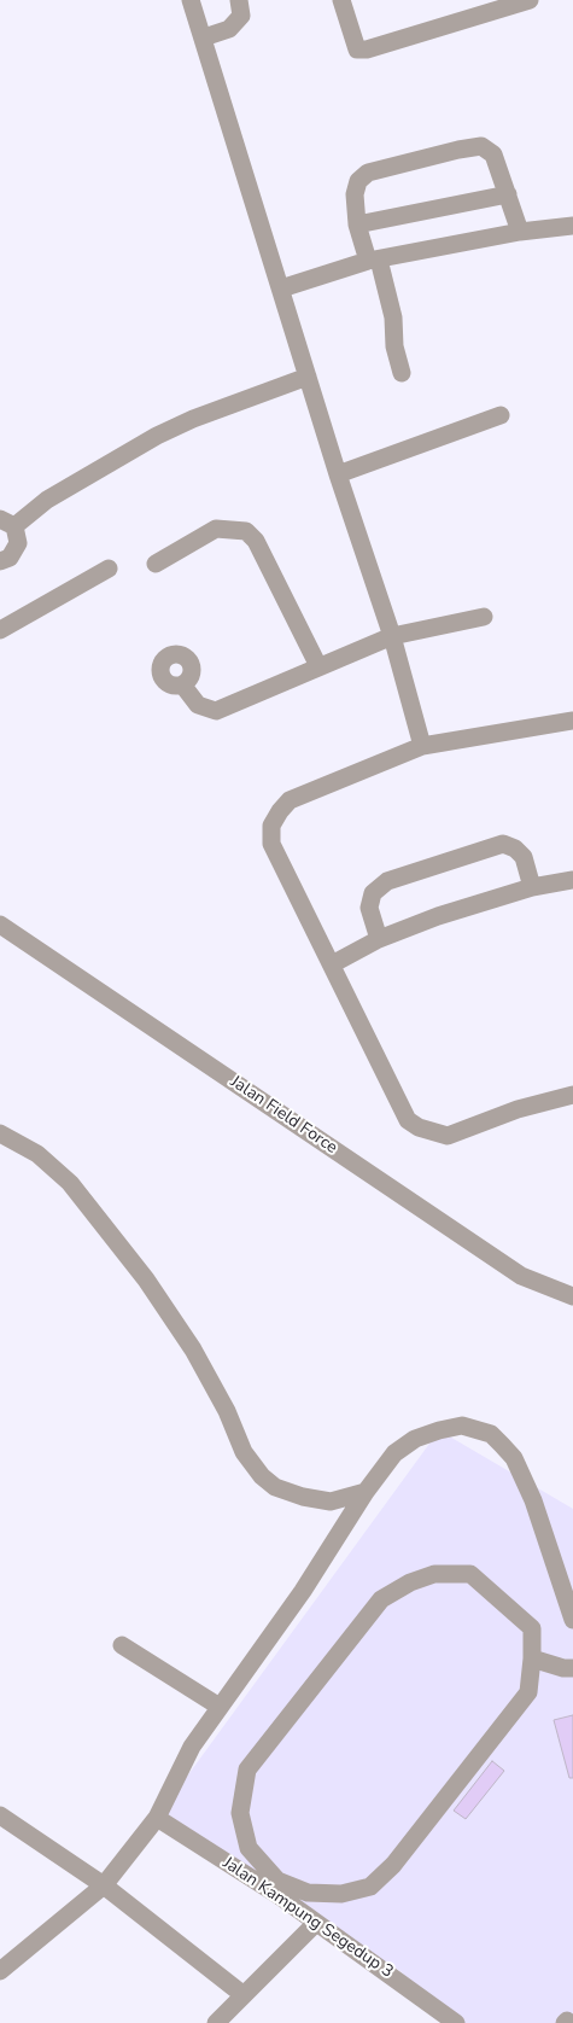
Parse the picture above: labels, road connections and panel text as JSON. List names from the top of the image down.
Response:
{
  "streets": {
    "street": ["Jalan Field Force", "Jalan Kampung Segedup 3"]
  }
}
